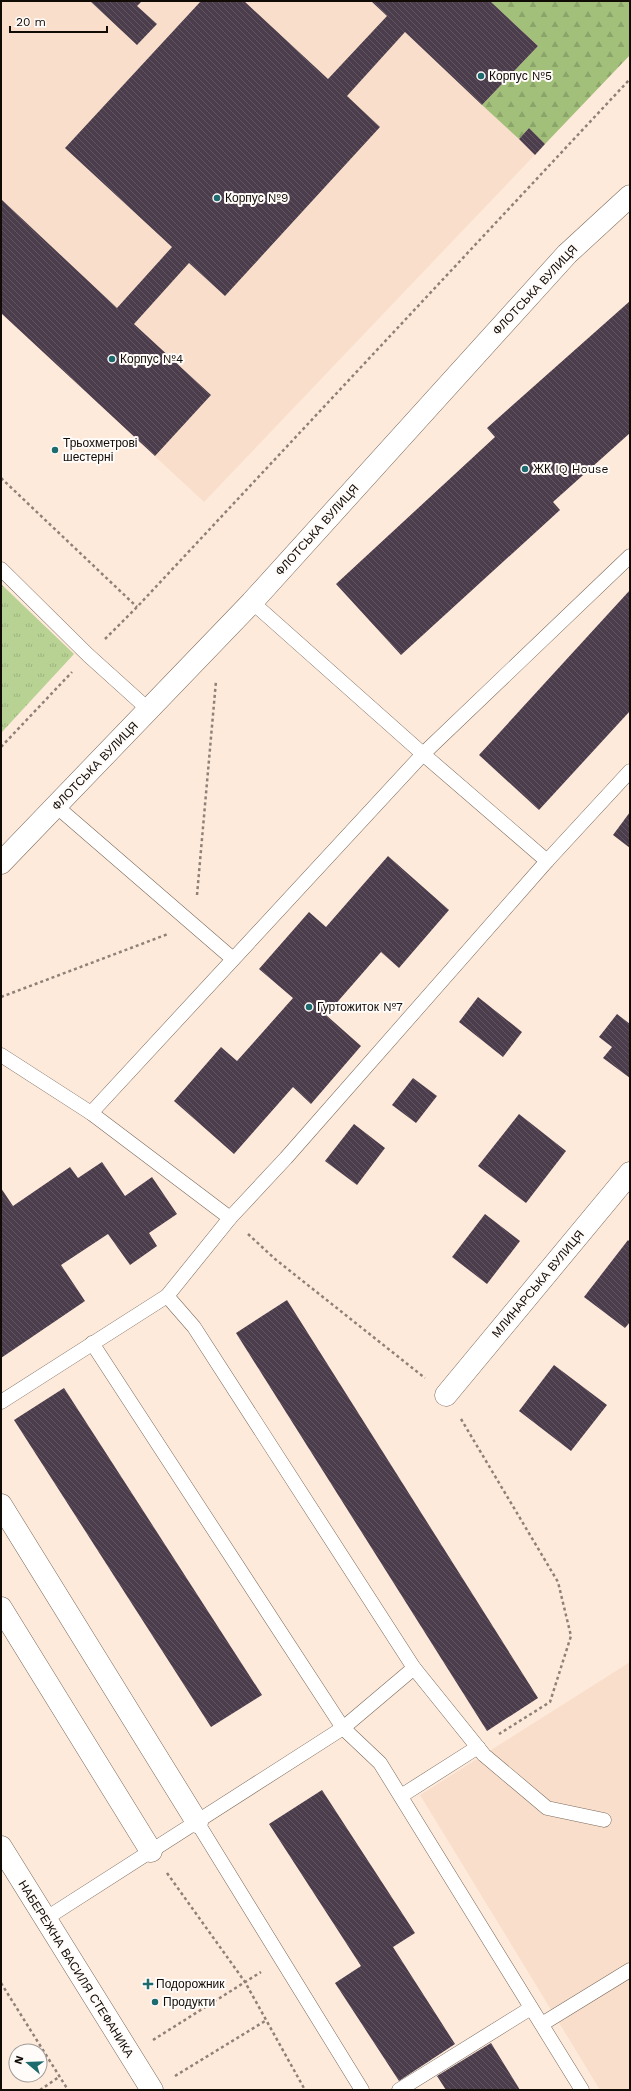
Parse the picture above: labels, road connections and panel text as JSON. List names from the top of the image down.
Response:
{
  "streets": {
    "street": ["ФЛОТСЬКА ВУЛИЦЯ", "МЛИНАРСЬКА ВУЛИЦЯ", "НАБЕРЕЖНА ВАСИЛЯ СТЕФАНИКА"]
  },
  "places": {
    "other": [
      "Корпус №5",
      "Корпус №9",
      "Корпус №4",
      "Трьохметрові шестерні",
      "ЖК IQ House",
      "Гуртожиток №7",
      "Продукти"
    ],
    "health": ["Подорожник"]
  },
  "scale_bar": "20 m",
  "north": "left"
}
